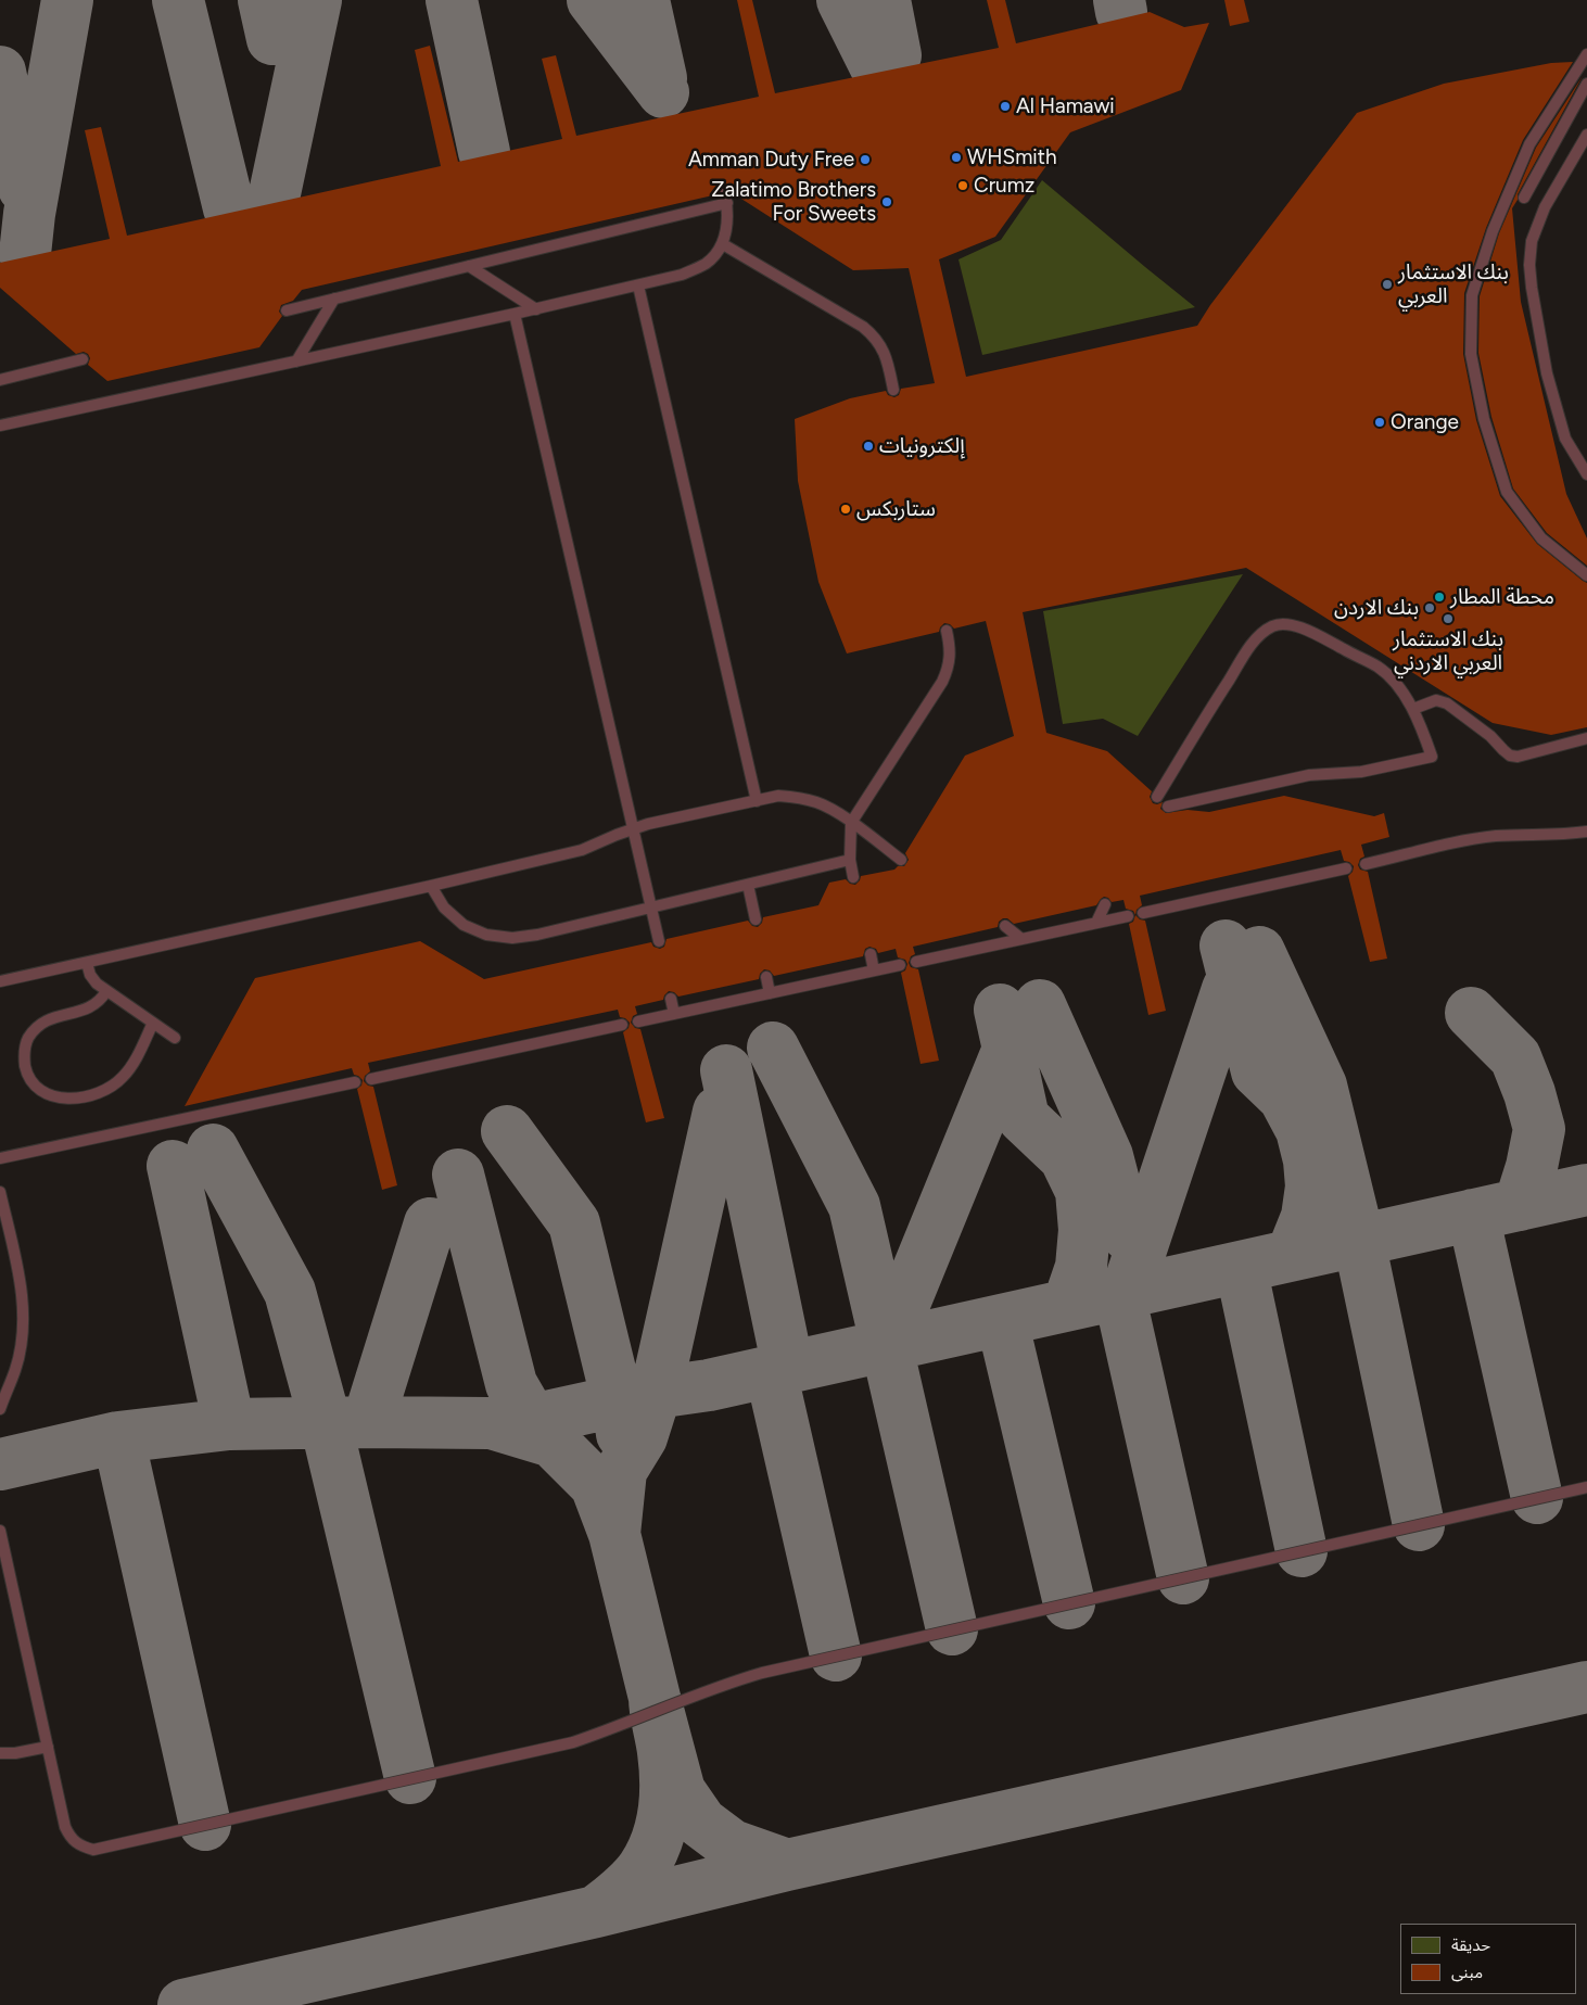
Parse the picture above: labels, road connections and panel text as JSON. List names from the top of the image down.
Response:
{
  "places": [
    "Al Hamawi",
    "WHSmith",
    "Amman Duty Free",
    "Crumz",
    "Zalatimo Brothers For Sweets",
    "بنك الاستثمار العربي",
    "Orange",
    "إلكترونيات",
    "ستاربكس",
    "محطة المطار",
    "بنك الاردن",
    "بنك الاستثمار العربي الاردني"
  ],
  "legend": ["حديقة", "مبنى"]
}
